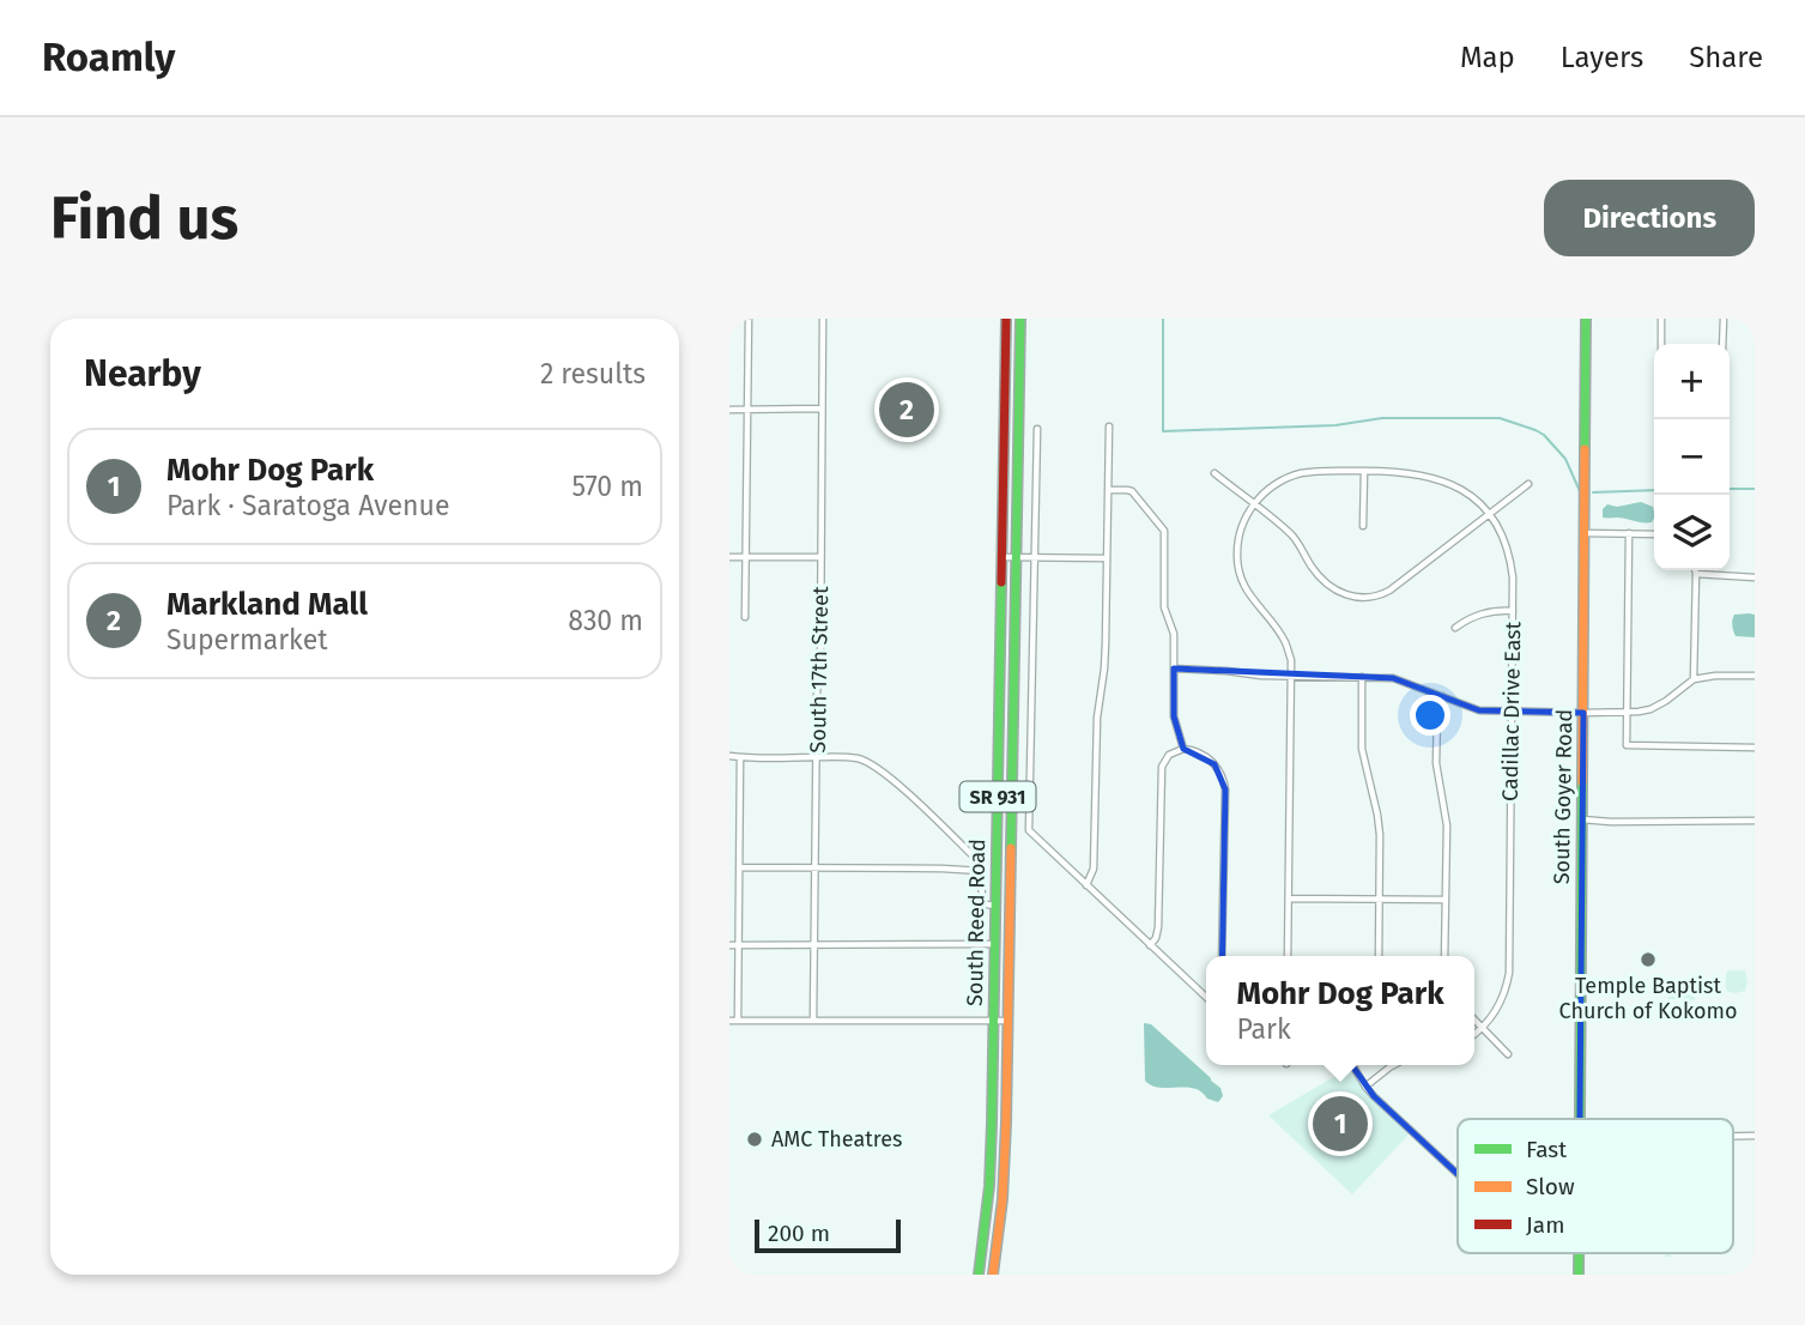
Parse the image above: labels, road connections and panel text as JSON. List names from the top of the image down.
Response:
{
  "streets": {
    "main road": ["SR 931", "South Goyer Road", "South Reed Road"],
    "street": ["South 17th Street", "Cadillac Drive East"]
  },
  "places": ["Temple Baptist Church of Kokomo", "AMC Theatres"],
  "legend": ["Fast", "Slow", "Jam"],
  "scale_bar": "200 m",
  "page": {
    "header": "Roamly",
    "nav": ["Map", "Layers", "Share"],
    "buttons": "Directions",
    "title": "Find us",
    "heading": ["Nearby", "2 results"],
    "map_buttons": ["+", "−"],
    "pins": ["2", "1"],
    "list": [
      {
        "mark": "1",
        "name": "Mohr Dog Park",
        "note": "Park · Saratoga Avenue",
        "value": "570 m"
      },
      {
        "mark": "2",
        "name": "Markland Mall",
        "note": "Supermarket",
        "value": "830 m"
      }
    ],
    "popup": ["Mohr Dog Park", "Park"],
    "scale": "200 m"
  }
}
